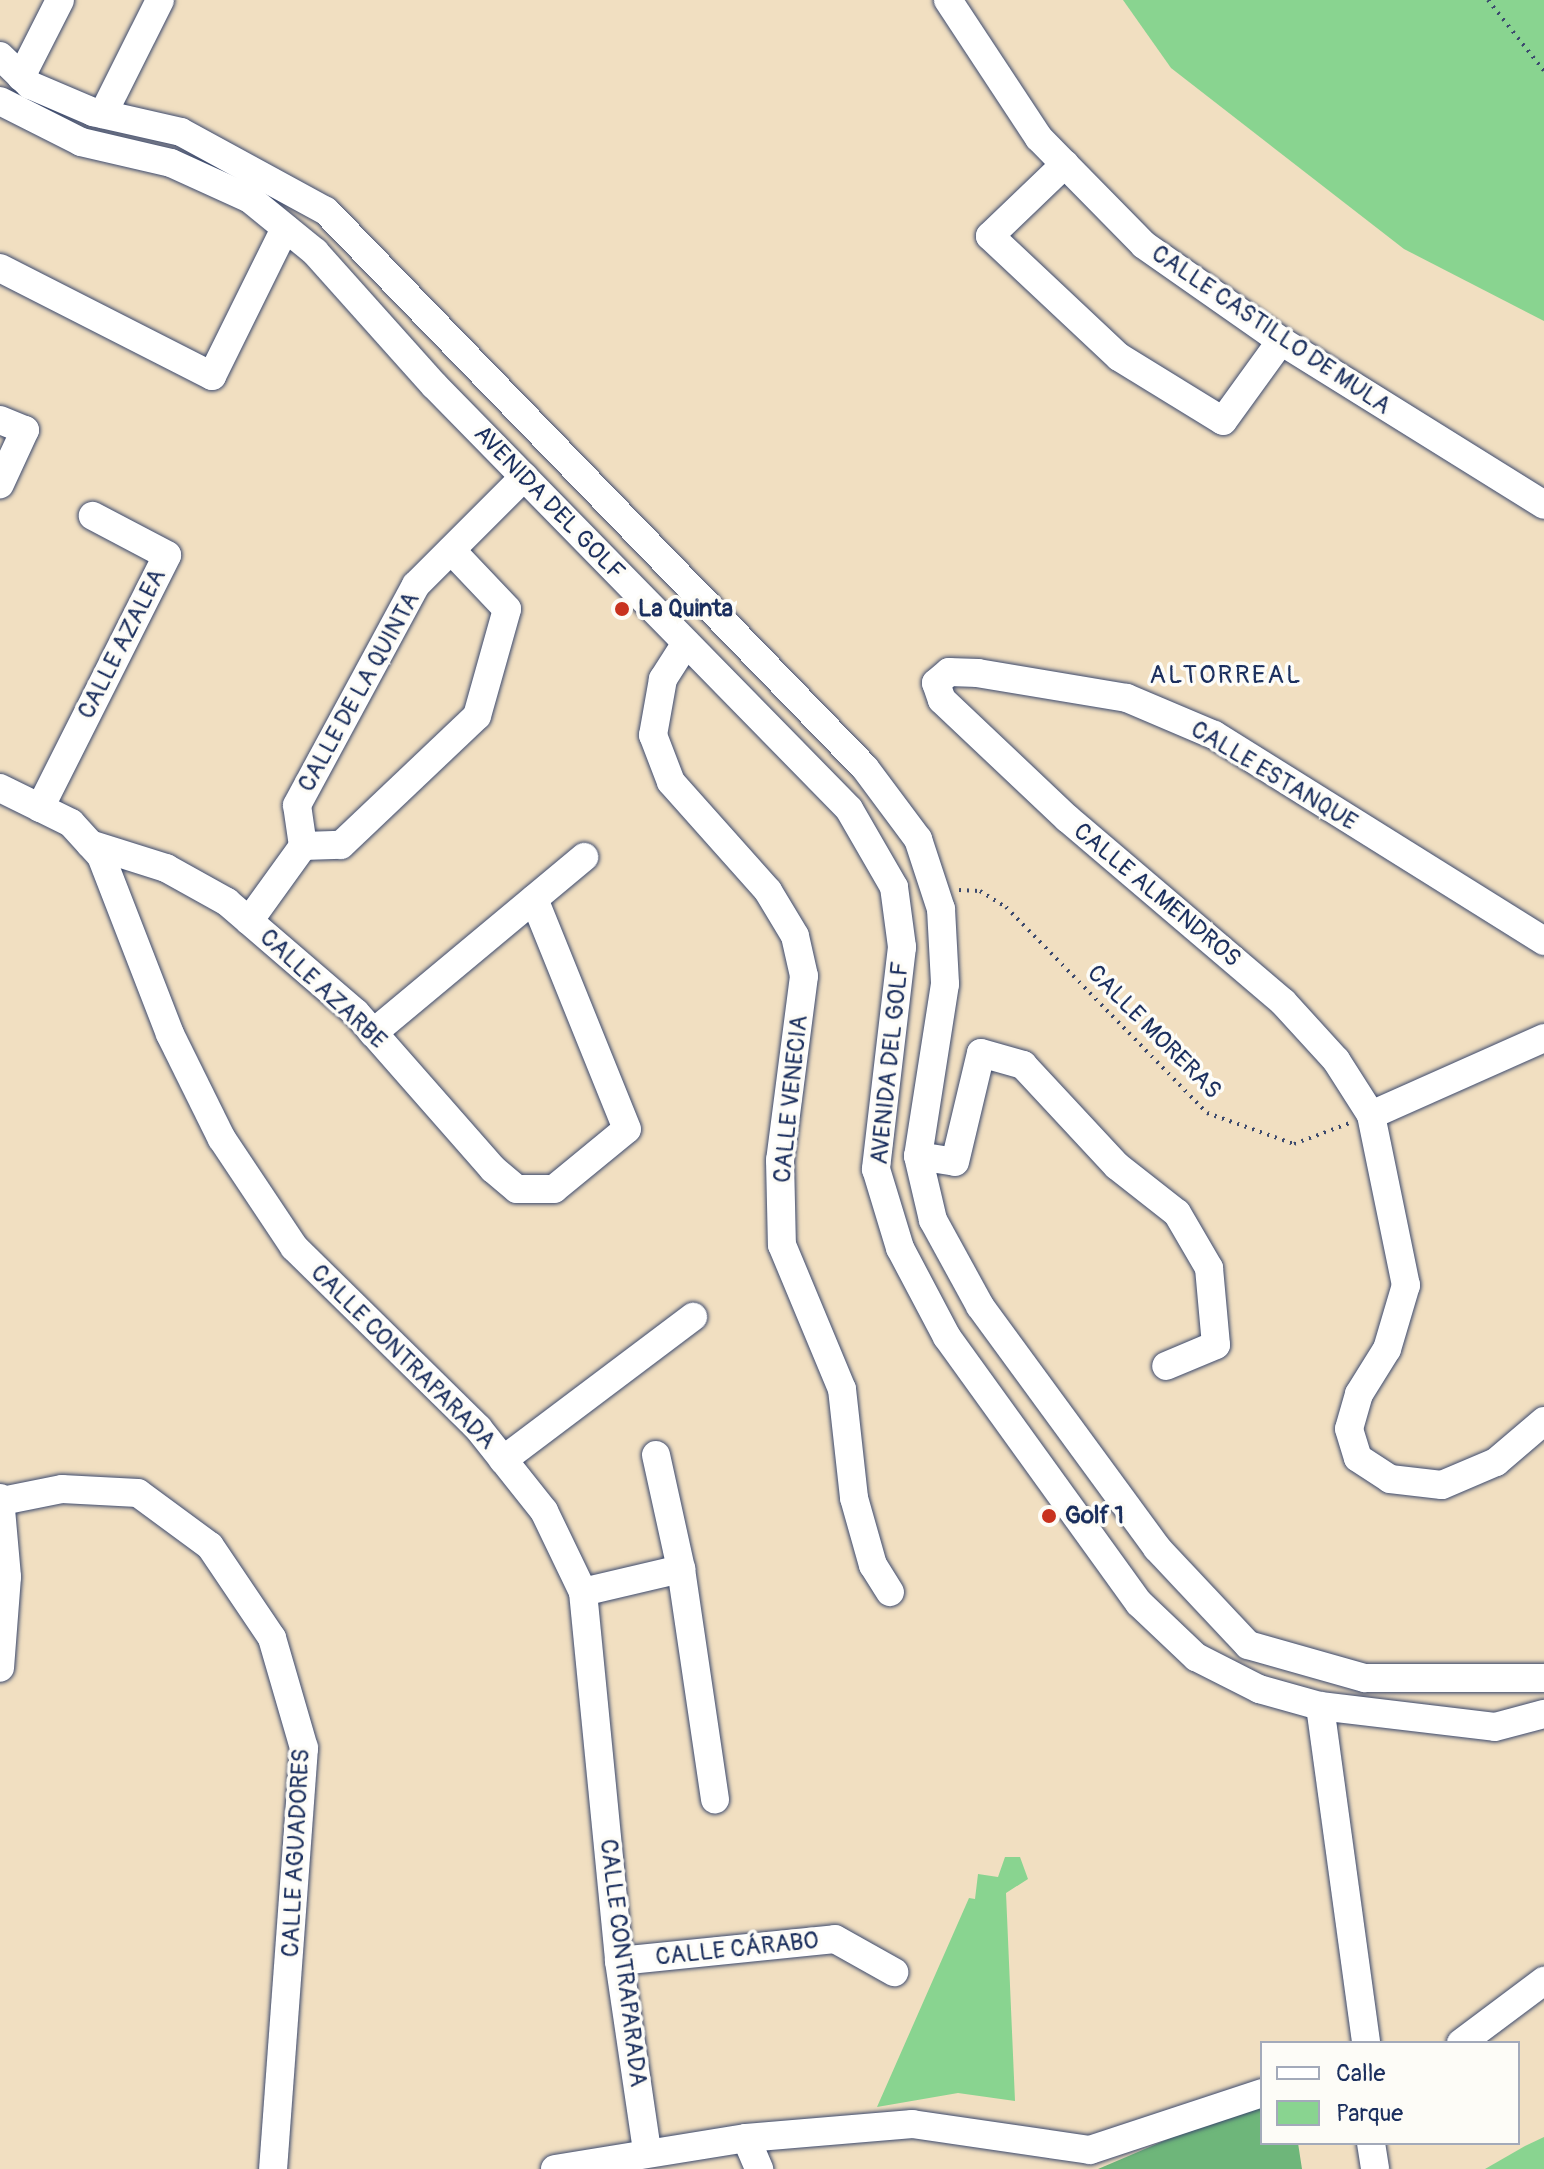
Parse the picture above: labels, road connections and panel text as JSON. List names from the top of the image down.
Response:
{
  "streets": {
    "street": [
      "CALLE CASTILLO DE MULA",
      "AVENIDA DEL GOLF",
      "CALLE AZALEA",
      "CALLE DE LA QUINTA",
      "CALLE ESTANQUE",
      "CALLE ALMENDROS",
      "CALLE AZARBE",
      "CALLE VENECIA",
      "CALLE CONTRAPARADA",
      "CALLE AGUADORES",
      "CALLE CÁRABO"
    ],
    "path": ["CALLE MORERAS"]
  },
  "crossings": [
    ["AVENIDA DEL GOLF", "CALLE DE LA QUINTA"],
    ["AVENIDA DEL GOLF", "CALLE MORERAS"],
    ["AVENIDA DEL GOLF", "CALLE VENECIA"],
    ["CALLE AZALEA", "CALLE CONTRAPARADA"],
    ["CALLE ESTANQUE", "CALLE ALMENDROS"],
    ["CALLE ALMENDROS", "CALLE MORERAS"],
    ["CALLE AZARBE", "CALLE CONTRAPARADA"],
    ["CALLE CONTRAPARADA", "CALLE CÁRABO"]
  ],
  "districts": ["ALTORREAL"],
  "places": ["La Quinta", "Golf 1"],
  "legend": ["Calle", "Parque"]
}
